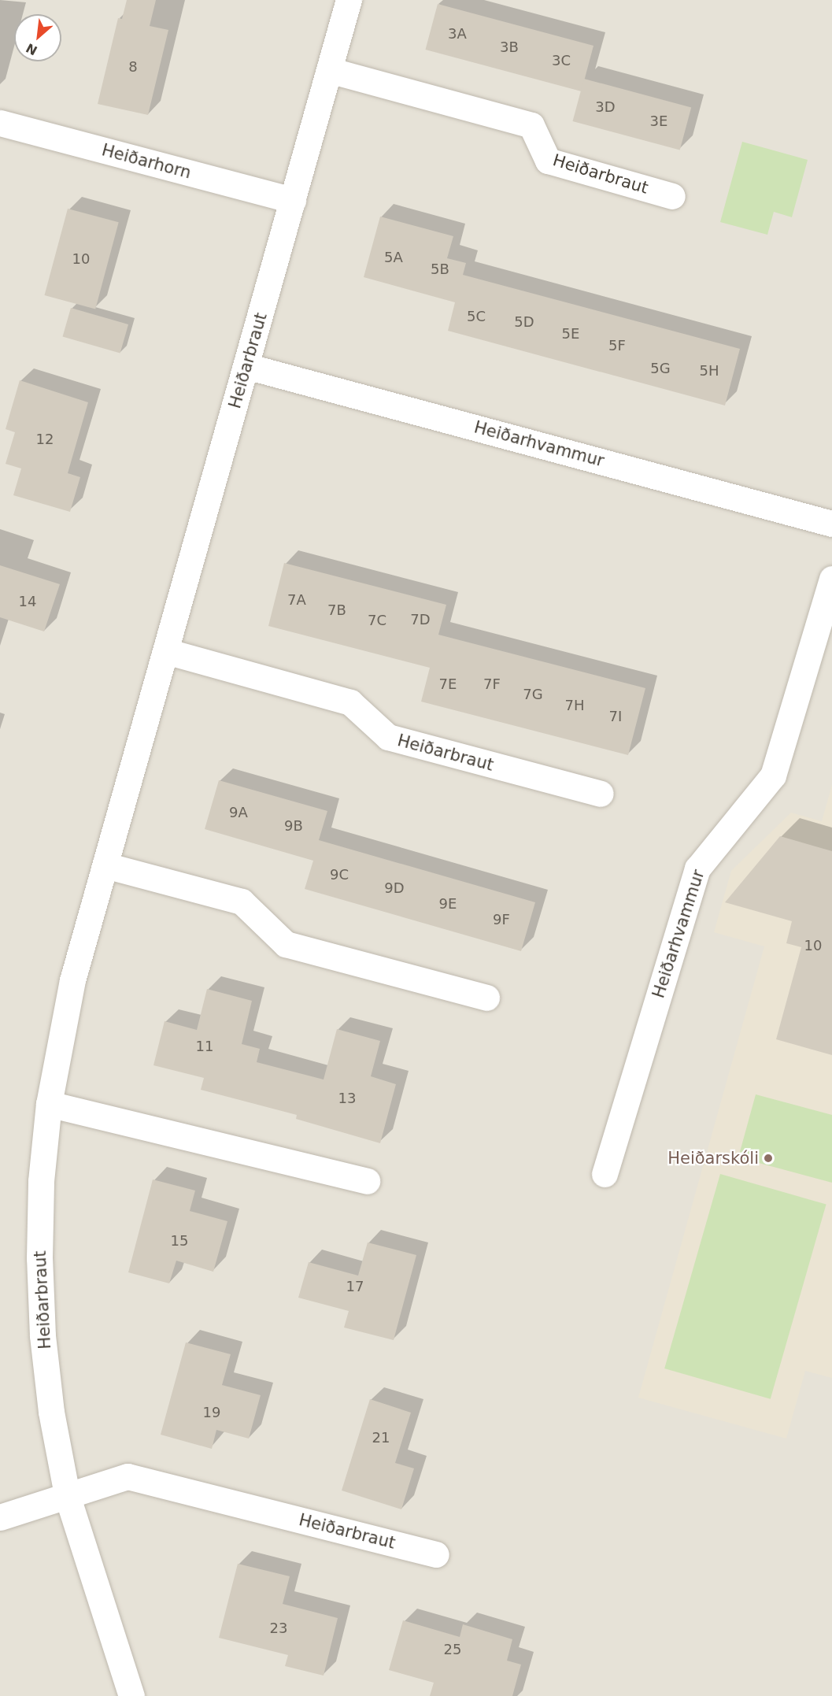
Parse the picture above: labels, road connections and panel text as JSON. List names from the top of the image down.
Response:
{
  "streets": {
    "street": ["Heiðarhorn", "Heiðarbraut", "Heiðarhvammur"]
  },
  "crossings": [
    ["Heiðarhorn", "Heiðarbraut"],
    ["Heiðarbraut", "Heiðarhvammur"]
  ],
  "places": ["Heiðarskóli"],
  "house_numbers": [
    "3A",
    "3B",
    "3C",
    "8",
    "3D",
    "3E",
    "5A",
    "10",
    "5B",
    "5C",
    "5D",
    "5E",
    "5F",
    "5G",
    "5H",
    "12",
    "7A",
    "14",
    "7B",
    "7D",
    "7C",
    "7E",
    "7F",
    "7G",
    "7H",
    "7I",
    "9A",
    "9B",
    "9C",
    "9D",
    "9E",
    "9F",
    "10",
    "11",
    "13",
    "15",
    "17",
    "19",
    "21",
    "23",
    "25"
  ],
  "north": "bottom left"
}
